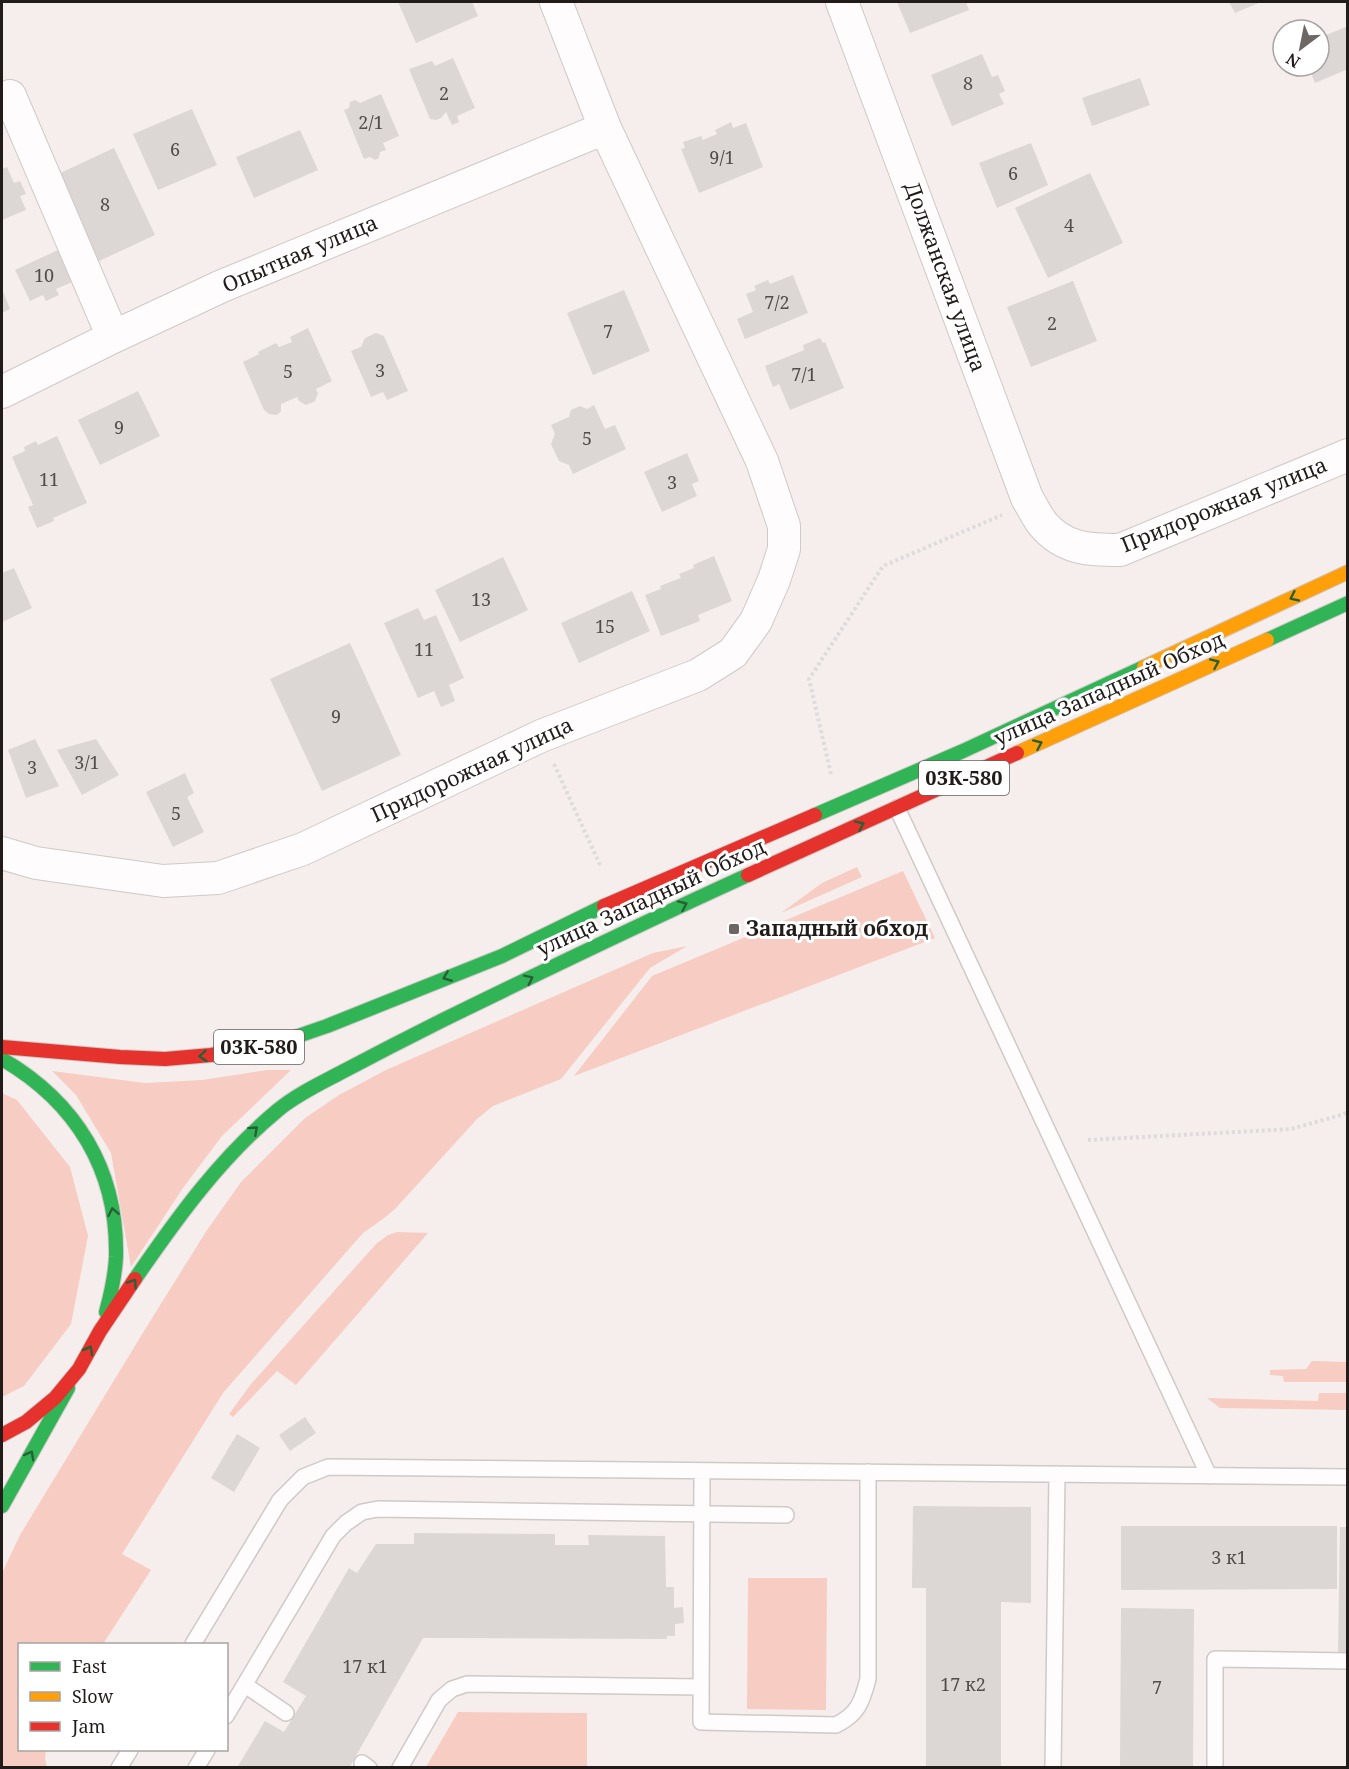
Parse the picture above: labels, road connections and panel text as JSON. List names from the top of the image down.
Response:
{
  "streets": {
    "main road": ["улица Западный Обход", "03К-580"],
    "street": ["Опытная улица", "Должанская улица", "Придорожная улица"]
  },
  "crossings": [
    ["Опытная улица", "Придорожная улица"],
    ["Должанская улица", "Придорожная улица"],
    ["улица Западный Обход", "03К-580"]
  ],
  "places": {
    "transit": ["Западный обход"]
  },
  "house_numbers": [
    "8",
    "2",
    "2/1",
    "6",
    "9/1",
    "6",
    "8",
    "4",
    "10",
    "7/2",
    "2",
    "7",
    "3",
    "5",
    "7/1",
    "9",
    "5",
    "11",
    "3",
    "13",
    "15",
    "11",
    "9",
    "3/1",
    "3",
    "5",
    "3 к1",
    "17 к1",
    "17 к2",
    "7"
  ],
  "legend": ["Fast", "Slow", "Jam"],
  "north": "bottom left"
}
